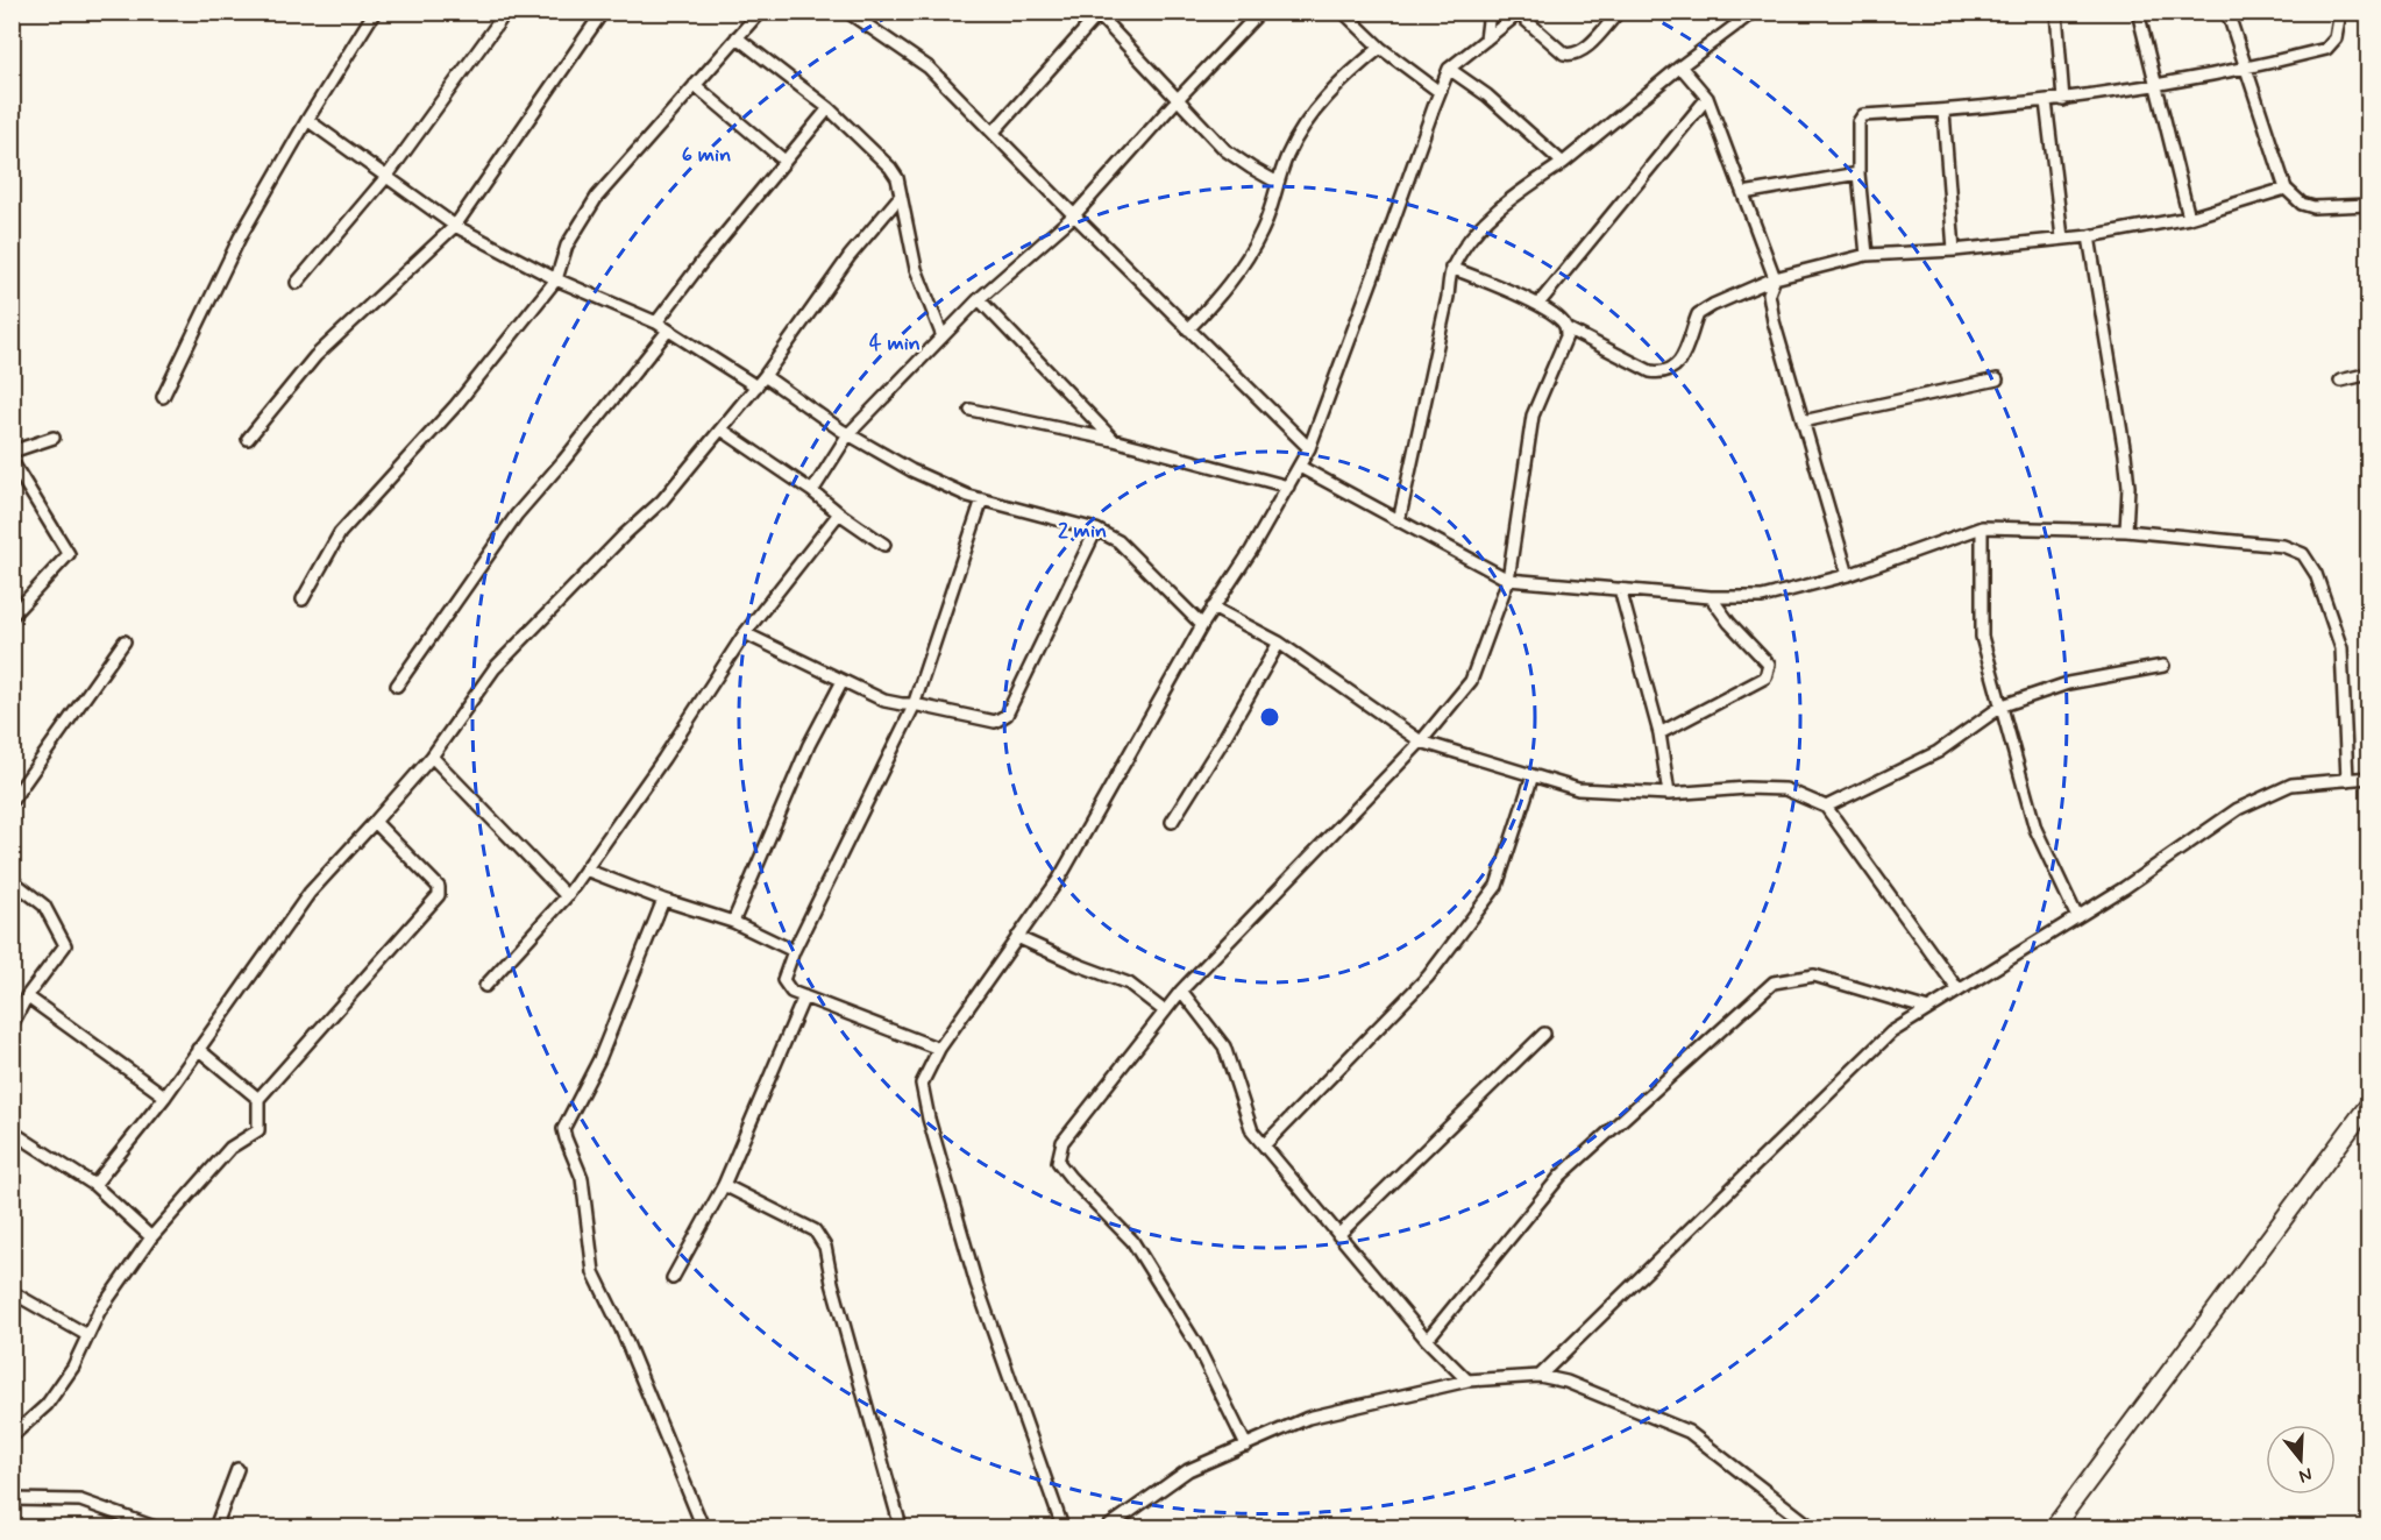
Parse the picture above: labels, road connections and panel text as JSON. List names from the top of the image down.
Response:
{
  "north": "bottom",
  "rings": ["6 min", "4 min", "2 min"]
}
